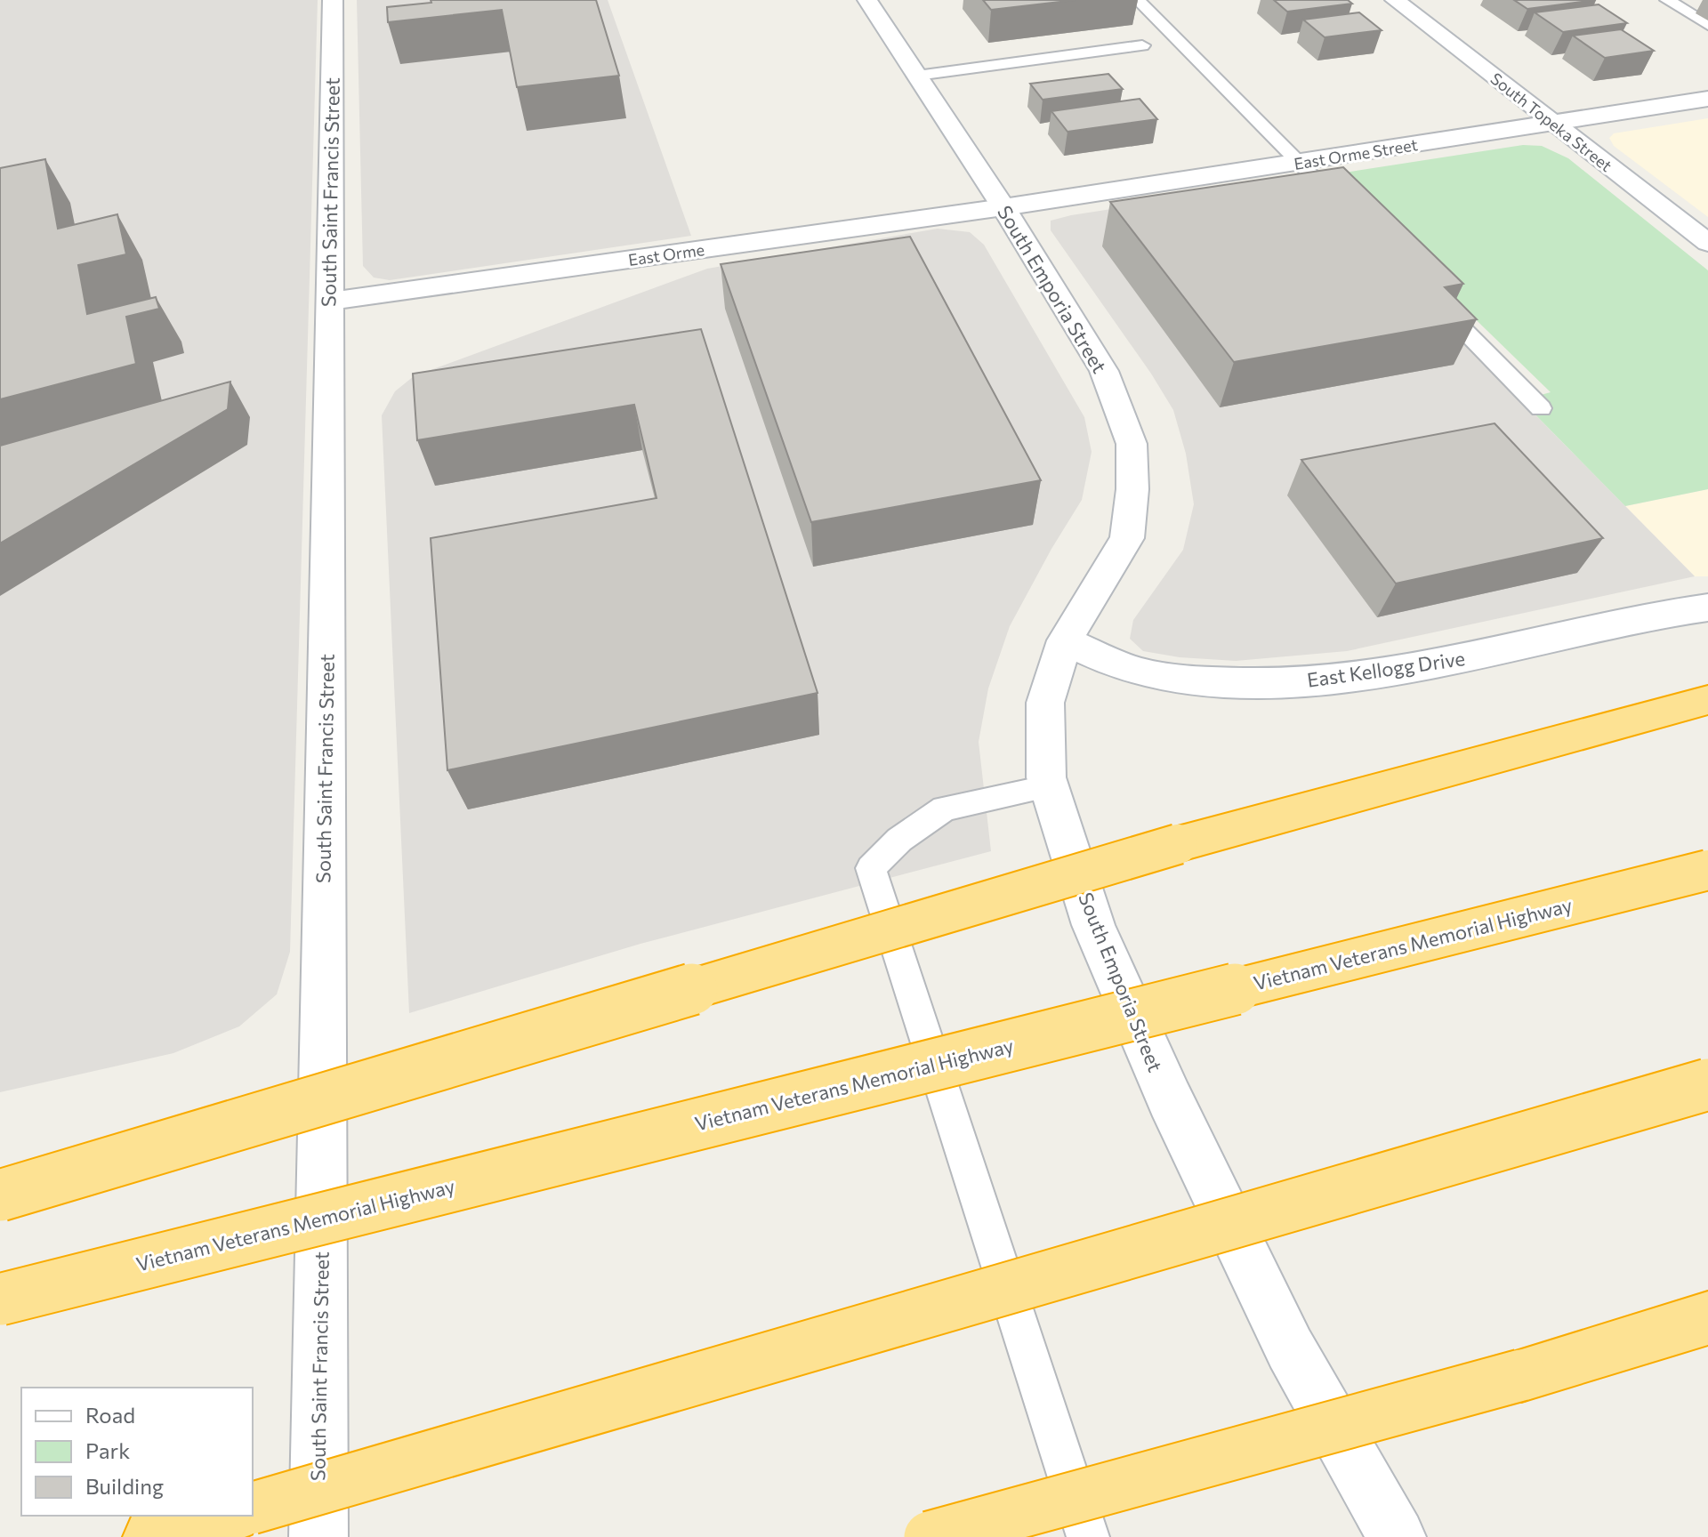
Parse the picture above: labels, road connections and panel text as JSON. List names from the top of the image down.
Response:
{
  "streets": {
    "highway": ["Vietnam Veterans Memorial Highway"],
    "street": [
      "South Topeka Street",
      "East Orme Street",
      "South Saint Francis Street",
      "East Orme",
      "South Emporia Street",
      "East Kellogg Drive"
    ]
  },
  "crossings": [
    ["South Topeka Street", "East Orme Street"],
    ["East Orme Street", "East Orme"],
    ["East Orme Street", "South Emporia Street"],
    ["South Saint Francis Street", "East Orme"],
    ["East Orme", "South Emporia Street"],
    ["South Emporia Street", "East Kellogg Drive"]
  ],
  "legend": ["Road", "Park", "Building"]
}
